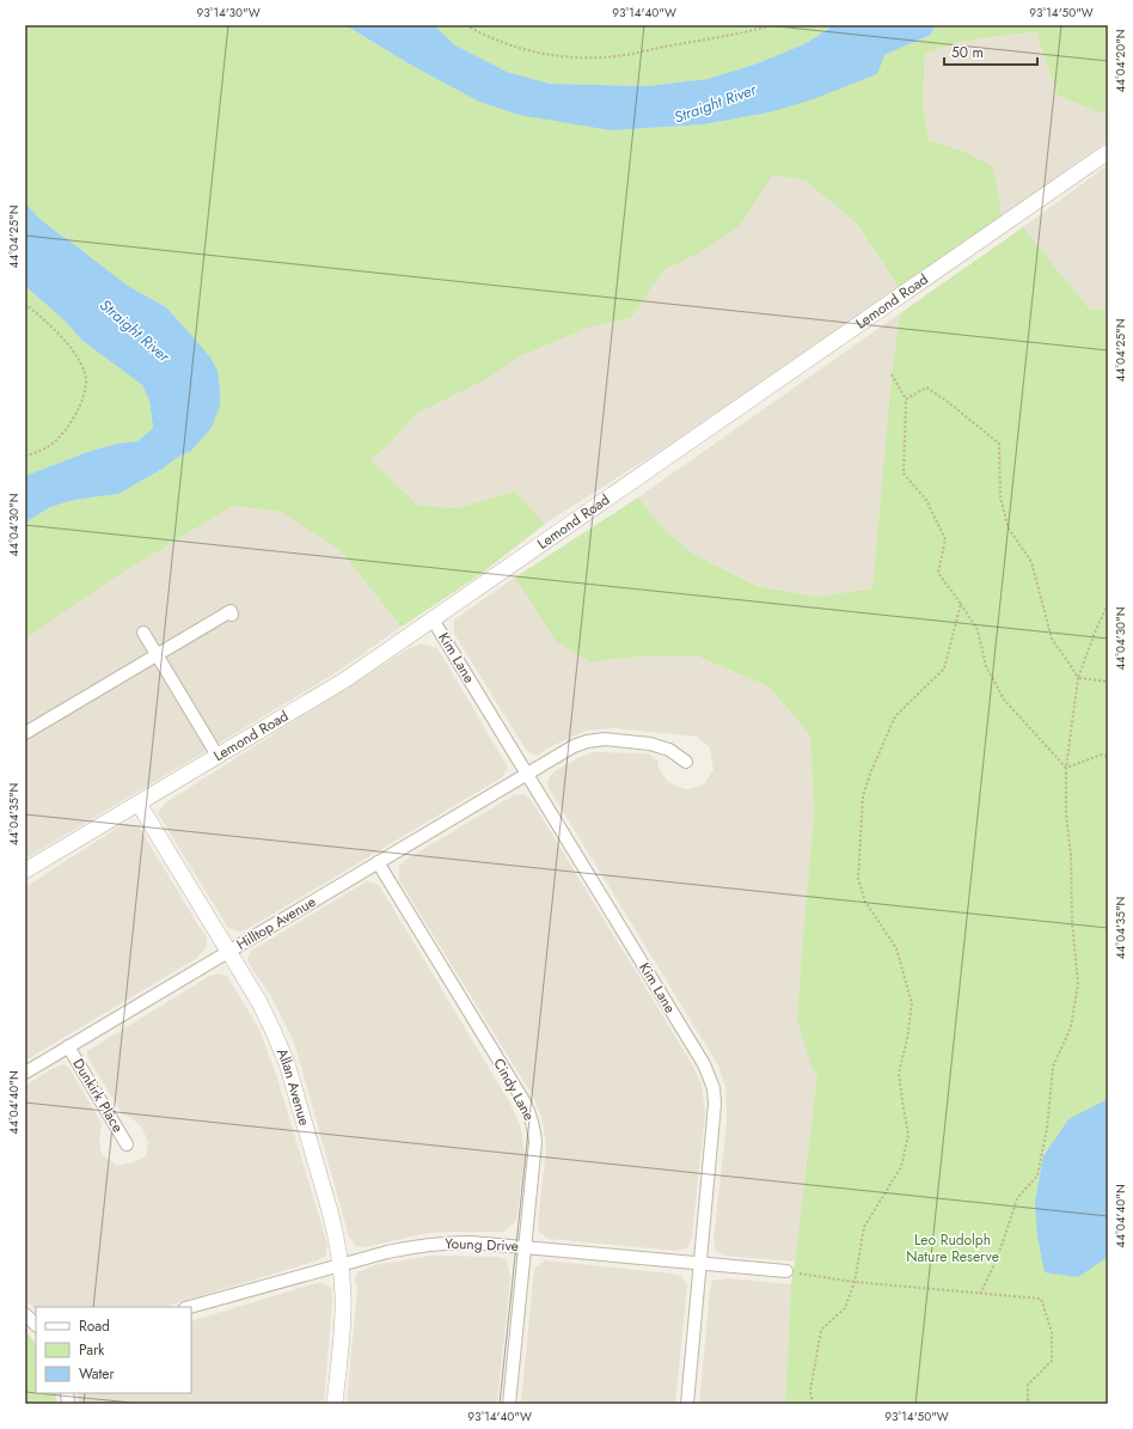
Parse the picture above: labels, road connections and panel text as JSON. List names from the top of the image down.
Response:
{
  "streets": {
    "street": [
      "Lemond Road",
      "Kim Lane",
      "Hilltop Avenue",
      "Allan Avenue",
      "Cindy Lane",
      "Dunkirk Place",
      "Young Drive"
    ]
  },
  "crossings": [
    ["Lemond Road", "Kim Lane"],
    ["Lemond Road", "Allan Avenue"],
    ["Kim Lane", "Hilltop Avenue"],
    ["Kim Lane", "Young Drive"],
    ["Hilltop Avenue", "Allan Avenue"],
    ["Hilltop Avenue", "Cindy Lane"],
    ["Hilltop Avenue", "Dunkirk Place"],
    ["Allan Avenue", "Young Drive"],
    ["Cindy Lane", "Young Drive"]
  ],
  "water": ["Straight River"],
  "parks": ["Leo Rudolph Nature Reserve"],
  "legend": ["Road", "Park", "Water"],
  "scale_bar": "50 m",
  "coordinates": [
    "93°14'30\"W",
    "93°14'40\"W",
    "93°14'50\"W",
    "44°04'20\"N",
    "44°04'25\"N",
    "44°04'30\"N",
    "44°04'35\"N",
    "44°04'40\"N"
  ]
}
